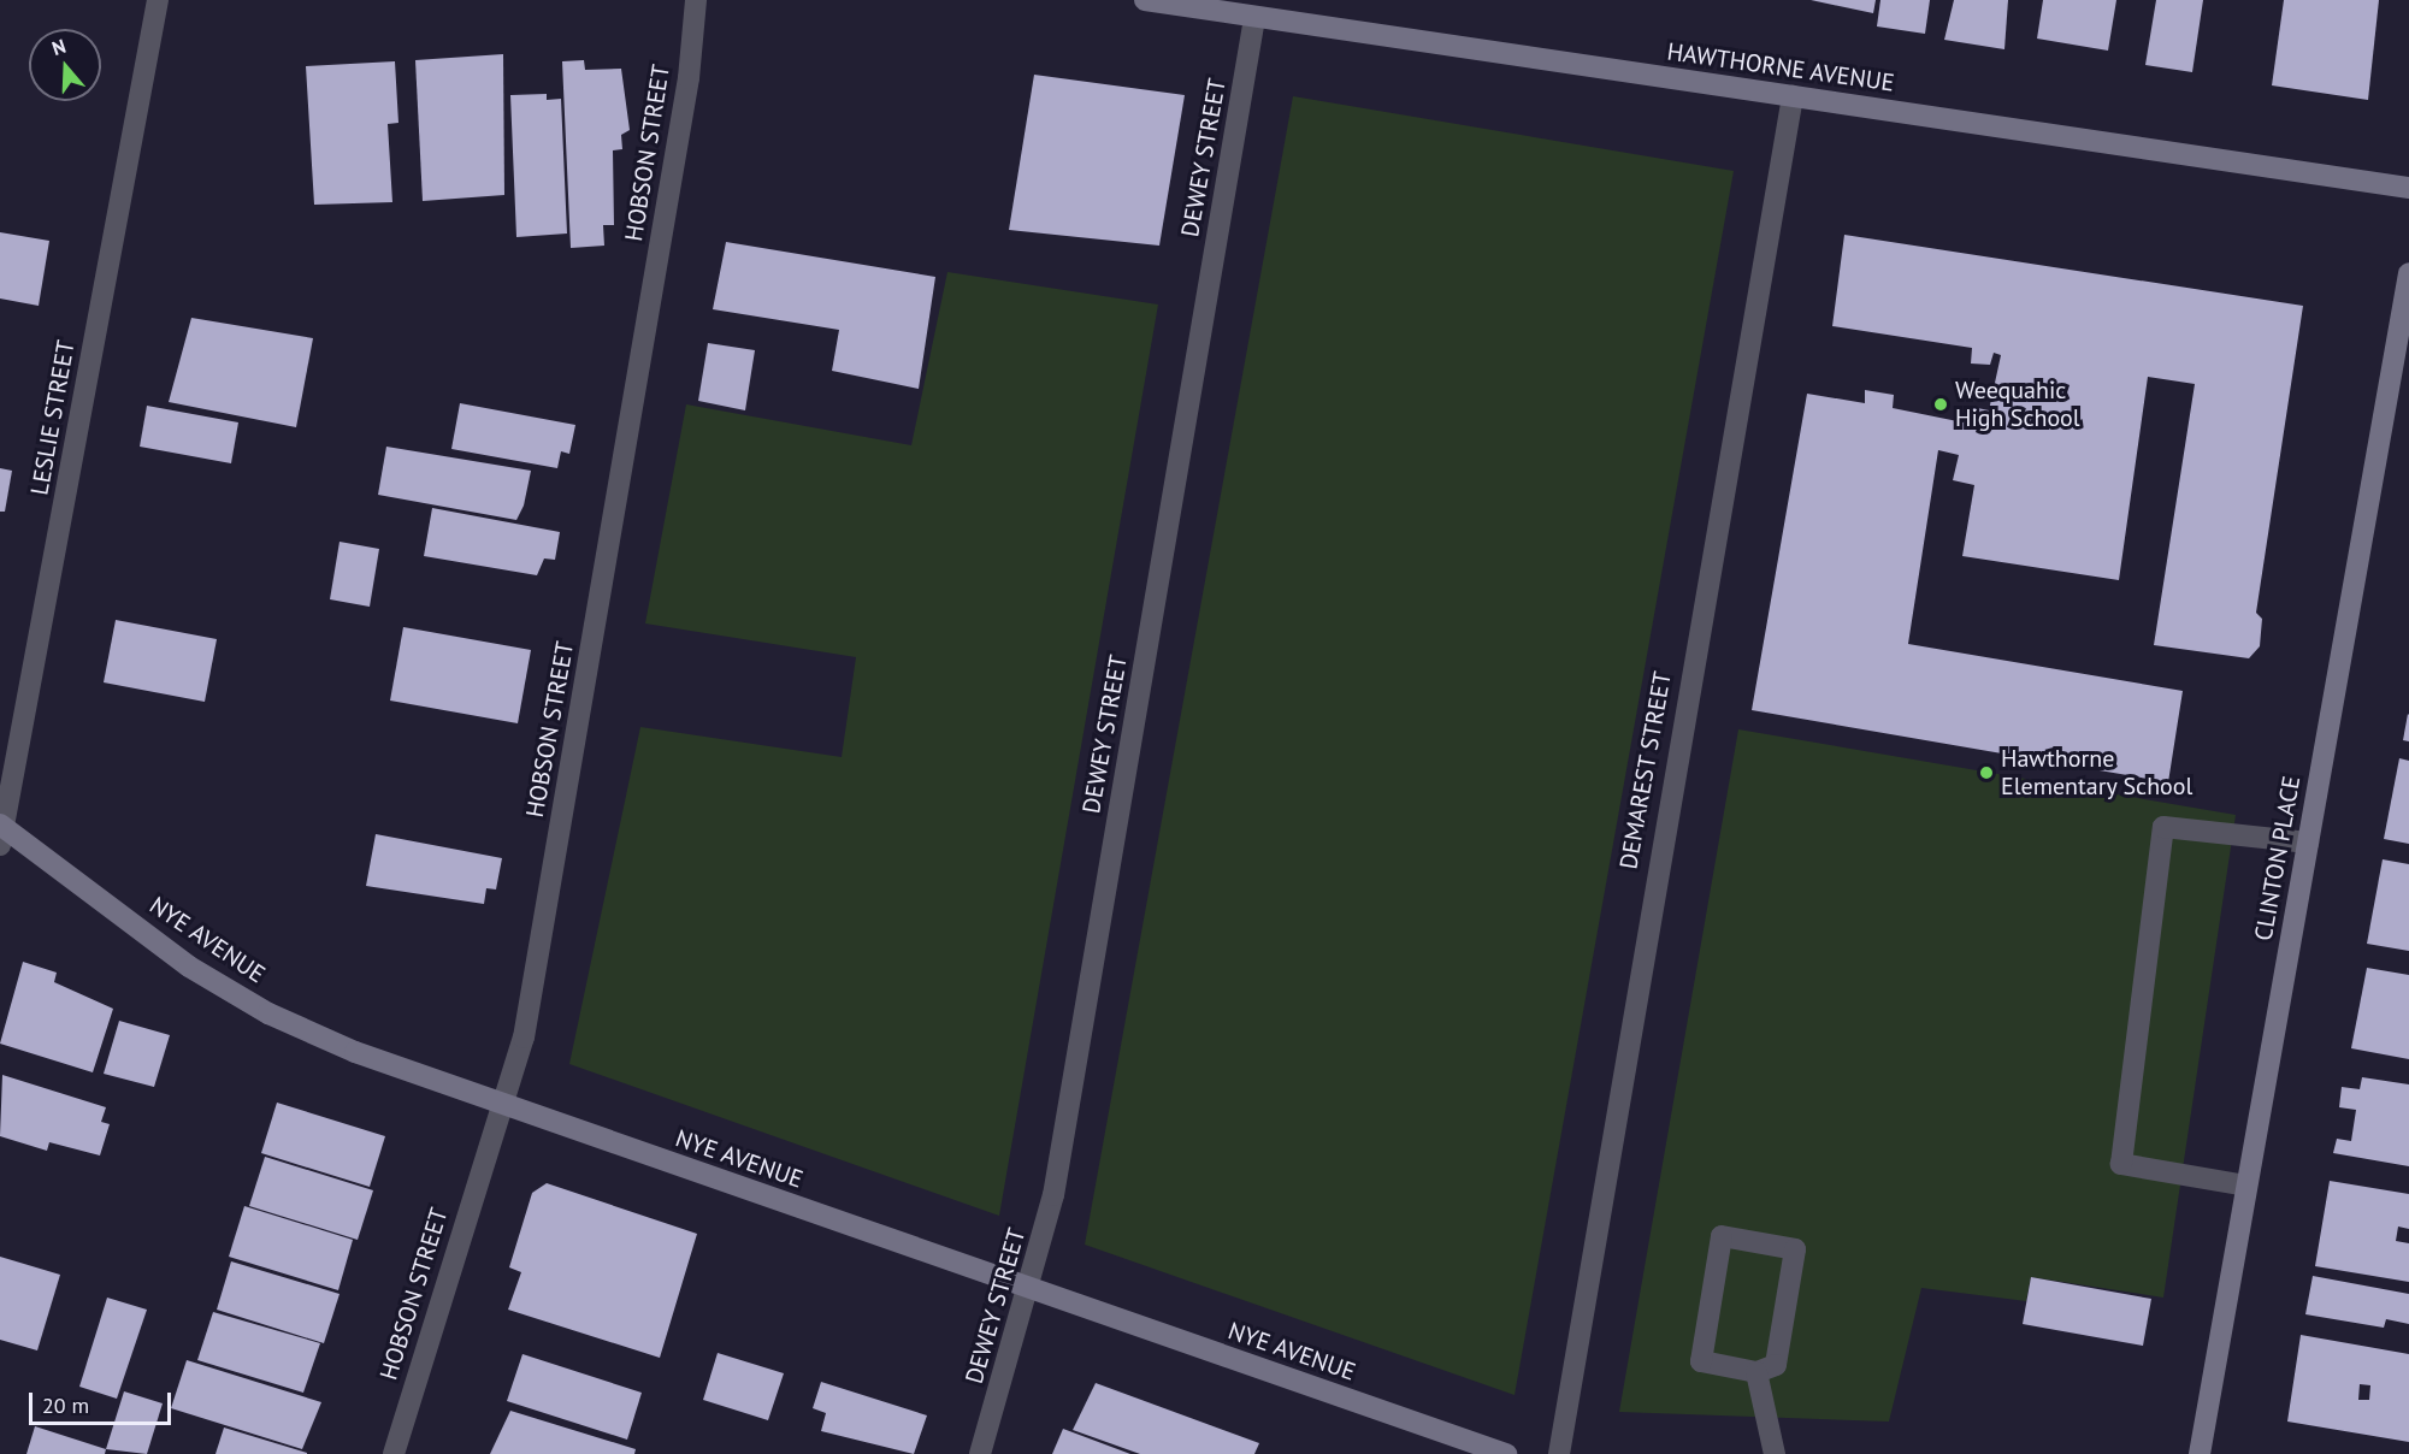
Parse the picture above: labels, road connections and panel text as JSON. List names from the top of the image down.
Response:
{
  "streets": {
    "street": [
      "HAWTHORNE AVENUE",
      "HOBSON STREET",
      "DEWEY STREET",
      "LESLIE STREET",
      "DEMAREST STREET",
      "CLINTON PLACE",
      "NYE AVENUE"
    ]
  },
  "crossings": [
    ["HAWTHORNE AVENUE", "DEWEY STREET"],
    ["HAWTHORNE AVENUE", "DEMAREST STREET"],
    ["HOBSON STREET", "NYE AVENUE"],
    ["DEWEY STREET", "NYE AVENUE"],
    ["LESLIE STREET", "NYE AVENUE"]
  ],
  "places": ["Weequahic High School", "Hawthorne Elementary School"],
  "scale_bar": "20 m",
  "north": "top"
}
